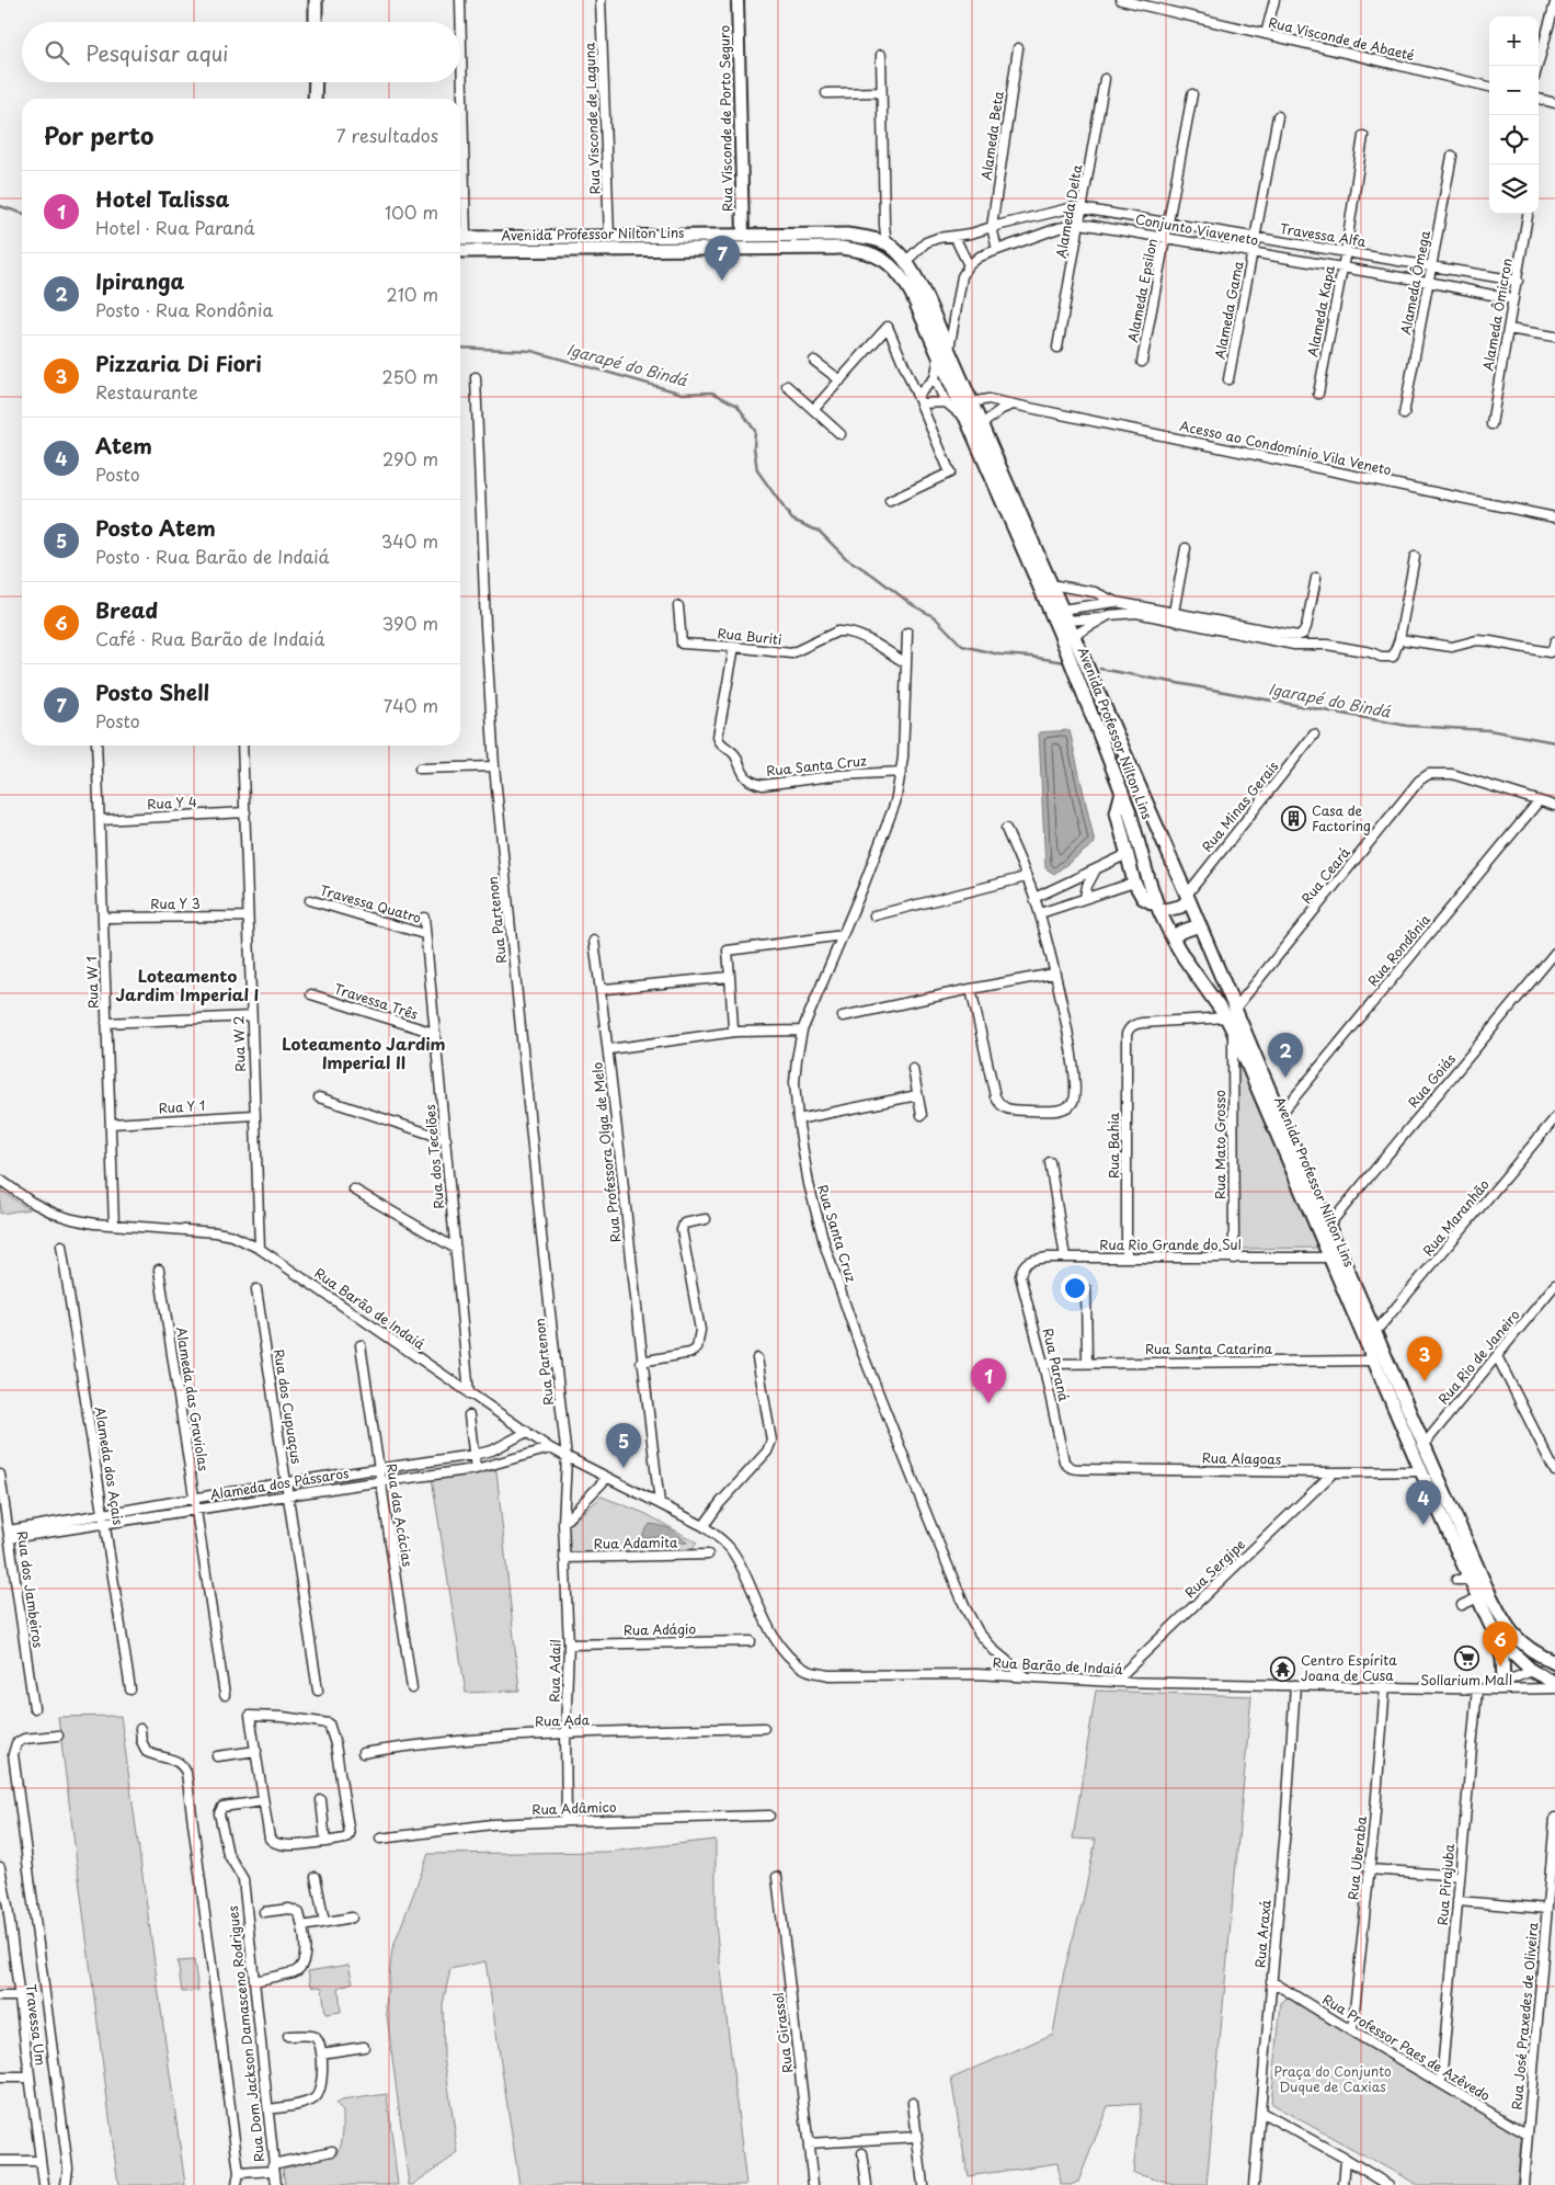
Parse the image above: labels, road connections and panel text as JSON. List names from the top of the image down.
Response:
{
  "streets": {
    "main road": ["Avenida Professor Nilton Lins"],
    "street": [
      "Rua Visconde de Abaeté",
      "Rua Visconde de Laguna",
      "Rua Visconde de Porto Seguro",
      "Alameda Beta",
      "Alameda Delta",
      "Conjunto Viaveneto",
      "Travessa Alfa",
      "Alameda Ômega",
      "Alameda Epsilon",
      "Alameda Gama",
      "Alameda Kapa",
      "Alameda Ômicron",
      "Acesso ao Condomínio Vila Veneto",
      "Rua Buriti",
      "Rua Santa Cruz",
      "Rua Y 4",
      "Rua Minas Gerais",
      "Rua Ceará",
      "Rua Y 3",
      "Travessa Quatro",
      "Rua Partenon",
      "Rua Rondônia",
      "Rua W 1",
      "Travessa Três",
      "Rua W 2",
      "Rua Goiás",
      "Rua Y 1",
      "Rua Mato Grosso",
      "Rua Bahia",
      "Rua Professora Olga de Melo",
      "Rua dos Tecelões",
      "Rua Maranhão",
      "Rua Rio Grande do Sul",
      "Rua Barão de Indaiá",
      "Rua Santa Catarina",
      "Rua Rio de Janeiro",
      "Rua Paraná",
      "Alameda das Graviolas",
      "Rua dos Cupuaçus",
      "Rua Alagoas",
      "Alameda dos Açais",
      "Alameda dos Pássaros",
      "Rua das Acácias",
      "Rua Adamita",
      "Rua Sergipe",
      "Rua dos Jambeiros",
      "Rua Adágio",
      "Rua Adail",
      "Rua Ada",
      "Rua Adâmico",
      "Rua Uberaba",
      "Rua Pirajuba",
      "Rua Araxá",
      "Rua José Praxedes de Oliveira",
      "Travessa Um",
      "Rua Girassol",
      "Rua Dom Jackson Damasceno Rodrigues",
      "Rua Professor Paes de Azêvedo"
    ]
  },
  "crossings": [
    ["Rua Visconde de Laguna", "Avenida Professor Nilton Lins"],
    ["Rua Visconde de Porto Seguro", "Avenida Professor Nilton Lins"],
    ["Alameda Beta", "Travessa Alfa"],
    ["Alameda Delta", "Conjunto Viaveneto"],
    ["Alameda Delta", "Travessa Alfa"],
    ["Conjunto Viaveneto", "Alameda Ômega"],
    ["Conjunto Viaveneto", "Alameda Epsilon"],
    ["Conjunto Viaveneto", "Alameda Gama"],
    ["Conjunto Viaveneto", "Alameda Kapa"],
    ["Conjunto Viaveneto", "Alameda Ômicron"],
    ["Avenida Professor Nilton Lins", "Travessa Alfa"],
    ["Avenida Professor Nilton Lins", "Acesso ao Condomínio Vila Veneto"],
    ["Avenida Professor Nilton Lins", "Rua Minas Gerais"],
    ["Avenida Professor Nilton Lins", "Rua Ceará"],
    ["Avenida Professor Nilton Lins", "Rua Rondônia"],
    ["Avenida Professor Nilton Lins", "Rua Goiás"],
    ["Avenida Professor Nilton Lins", "Rua Mato Grosso"],
    ["Avenida Professor Nilton Lins", "Rua Bahia"],
    ["Avenida Professor Nilton Lins", "Rua Maranhão"],
    ["Avenida Professor Nilton Lins", "Rua Rio Grande do Sul"],
    ["Avenida Professor Nilton Lins", "Rua Barão de Indaiá"],
    ["Avenida Professor Nilton Lins", "Rua Santa Catarina"],
    ["Avenida Professor Nilton Lins", "Rua Rio de Janeiro"],
    ["Avenida Professor Nilton Lins", "Rua Alagoas"],
    ["Travessa Alfa", "Alameda Ômega"],
    ["Travessa Alfa", "Alameda Epsilon"],
    ["Travessa Alfa", "Alameda Gama"],
    ["Travessa Alfa", "Alameda Kapa"],
    ["Travessa Alfa", "Alameda Ômicron"],
    ["Rua Buriti", "Rua Santa Cruz"],
    ["Rua Santa Cruz", "Rua Barão de Indaiá"],
    ["Rua Y 4", "Rua W 1"],
    ["Rua Y 4", "Rua W 2"],
    ["Rua Ceará", "Rua Rondônia"],
    ["Rua Ceará", "Rua Bahia"],
    ["Rua Y 3", "Rua W 1"],
    ["Rua Y 3", "Rua W 2"],
    ["Travessa Quatro", "Rua dos Tecelões"],
    ["Rua Partenon", "Rua Barão de Indaiá"],
    ["Rua Partenon", "Rua Adail"],
    ["Rua W 1", "Rua Y 1"],
    ["Rua W 1", "Rua Barão de Indaiá"],
    ["Travessa Três", "Rua dos Tecelões"],
    ["Rua W 2", "Rua Y 1"],
    ["Rua W 2", "Rua Barão de Indaiá"],
    ["Rua Mato Grosso", "Rua Rio Grande do Sul"],
    ["Rua Bahia", "Rua Rio Grande do Sul"],
    ["Rua Professora Olga de Melo", "Rua Barão de Indaiá"],
    ["Rua dos Tecelões", "Rua Barão de Indaiá"],
    ["Rua Rio Grande do Sul", "Rua Paraná"],
    ["Rua Barão de Indaiá", "Alameda dos Pássaros"],
    ["Rua Barão de Indaiá", "Rua Sergipe"],
    ["Rua Barão de Indaiá", "Rua Adail"],
    ["Rua Barão de Indaiá", "Rua Uberaba"],
    ["Rua Barão de Indaiá", "Rua Pirajuba"],
    ["Rua Barão de Indaiá", "Rua Araxá"],
    ["Rua Santa Catarina", "Rua Paraná"],
    ["Rua Paraná", "Rua Alagoas"],
    ["Alameda das Graviolas", "Alameda dos Pássaros"],
    ["Rua dos Cupuaçus", "Alameda dos Pássaros"],
    ["Rua Alagoas", "Rua Sergipe"],
    ["Alameda dos Açais", "Alameda dos Pássaros"],
    ["Alameda dos Pássaros", "Rua das Acácias"],
    ["Alameda dos Pássaros", "Rua dos Jambeiros"],
    ["Rua Adamita", "Rua Adail"],
    ["Rua Adágio", "Rua Adail"],
    ["Rua Adail", "Rua Ada"],
    ["Rua Adail", "Rua Adâmico"],
    ["Rua Uberaba", "Rua Professor Paes de Azêvedo"],
    ["Rua Pirajuba", "Rua Professor Paes de Azêvedo"],
    ["Rua Araxá", "Rua Professor Paes de Azêvedo"],
    ["Rua José Praxedes de Oliveira", "Rua Professor Paes de Azêvedo"]
  ],
  "districts": ["Loteamento Jardim Imperial I", "Loteamento Jardim Imperial II"],
  "water": ["Igarapé do Bindá"],
  "parks": ["Praça do Conjunto Duque de Caxias"],
  "places": {
    "building": ["Casa de Factoring"],
    "supermarket": ["Sollarium Mall"],
    "temple": ["Centro Espírita Joana de Cusa"]
  },
  "page": {
    "map_buttons": ["+", "−"],
    "search": "Pesquisar aqui",
    "heading": ["Por perto", "7 resultados"],
    "list": [
      {
        "mark": "1",
        "name": "Hotel Talissa",
        "note": "Hotel · Rua Paraná",
        "value": "100 m"
      },
      {
        "mark": "2",
        "name": "Ipiranga",
        "note": "Posto · Rua Rondônia",
        "value": "210 m"
      },
      {
        "mark": "3",
        "name": "Pizzaria Di Fiori",
        "note": "Restaurante",
        "value": "250 m"
      },
      {
        "mark": "4",
        "name": "Atem",
        "note": "Posto",
        "value": "290 m"
      },
      {
        "mark": "5",
        "name": "Posto Atem",
        "note": "Posto · Rua Barão de Indaiá",
        "value": "340 m"
      },
      {
        "mark": "6",
        "name": "Bread",
        "note": "Café · Rua Barão de Indaiá",
        "value": "390 m"
      },
      {
        "mark": "7",
        "name": "Posto Shell",
        "note": "Posto",
        "value": "740 m"
      }
    ],
    "pins": [
      "7",
      "2",
      "3",
      "1",
      "5",
      "4",
      "6"
    ]
  }
}
